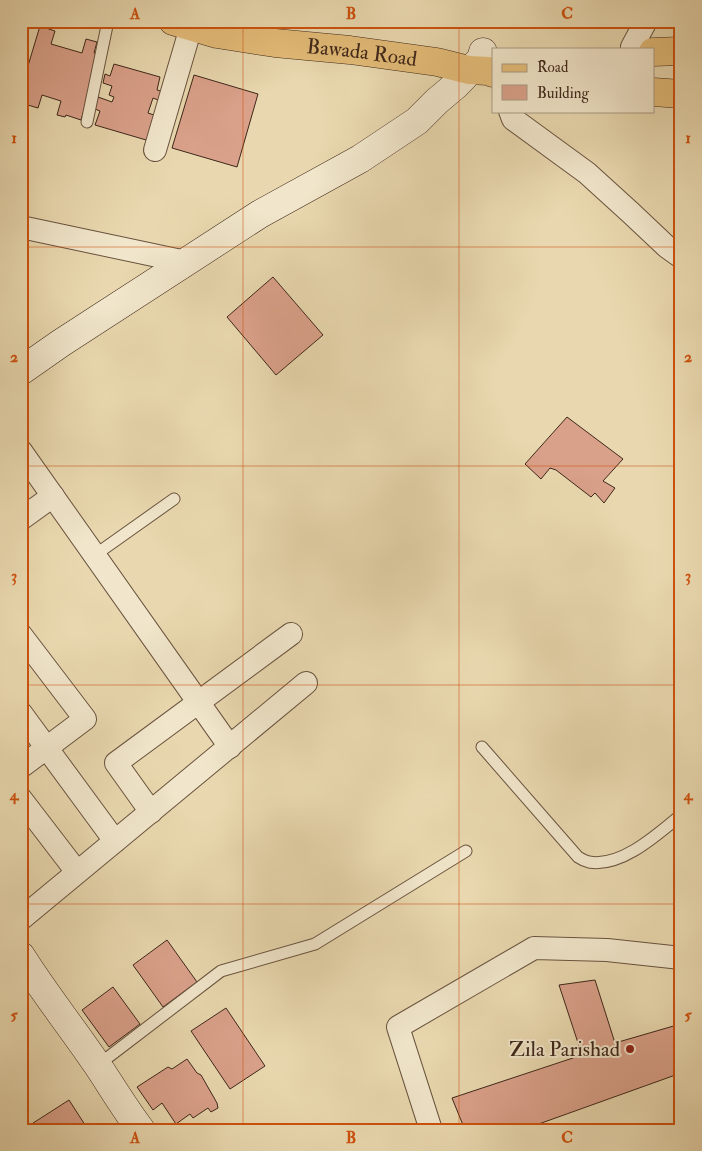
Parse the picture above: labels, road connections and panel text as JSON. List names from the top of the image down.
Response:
{
  "streets": {
    "main road": ["Bawada Road"]
  },
  "places": ["Zila Parishad"],
  "legend": ["Road", "Building"],
  "grid": {
    "columns": ["A", "B", "C"],
    "rows": [
      "1",
      "2",
      "3",
      "4",
      "5"
    ]
  }
}
